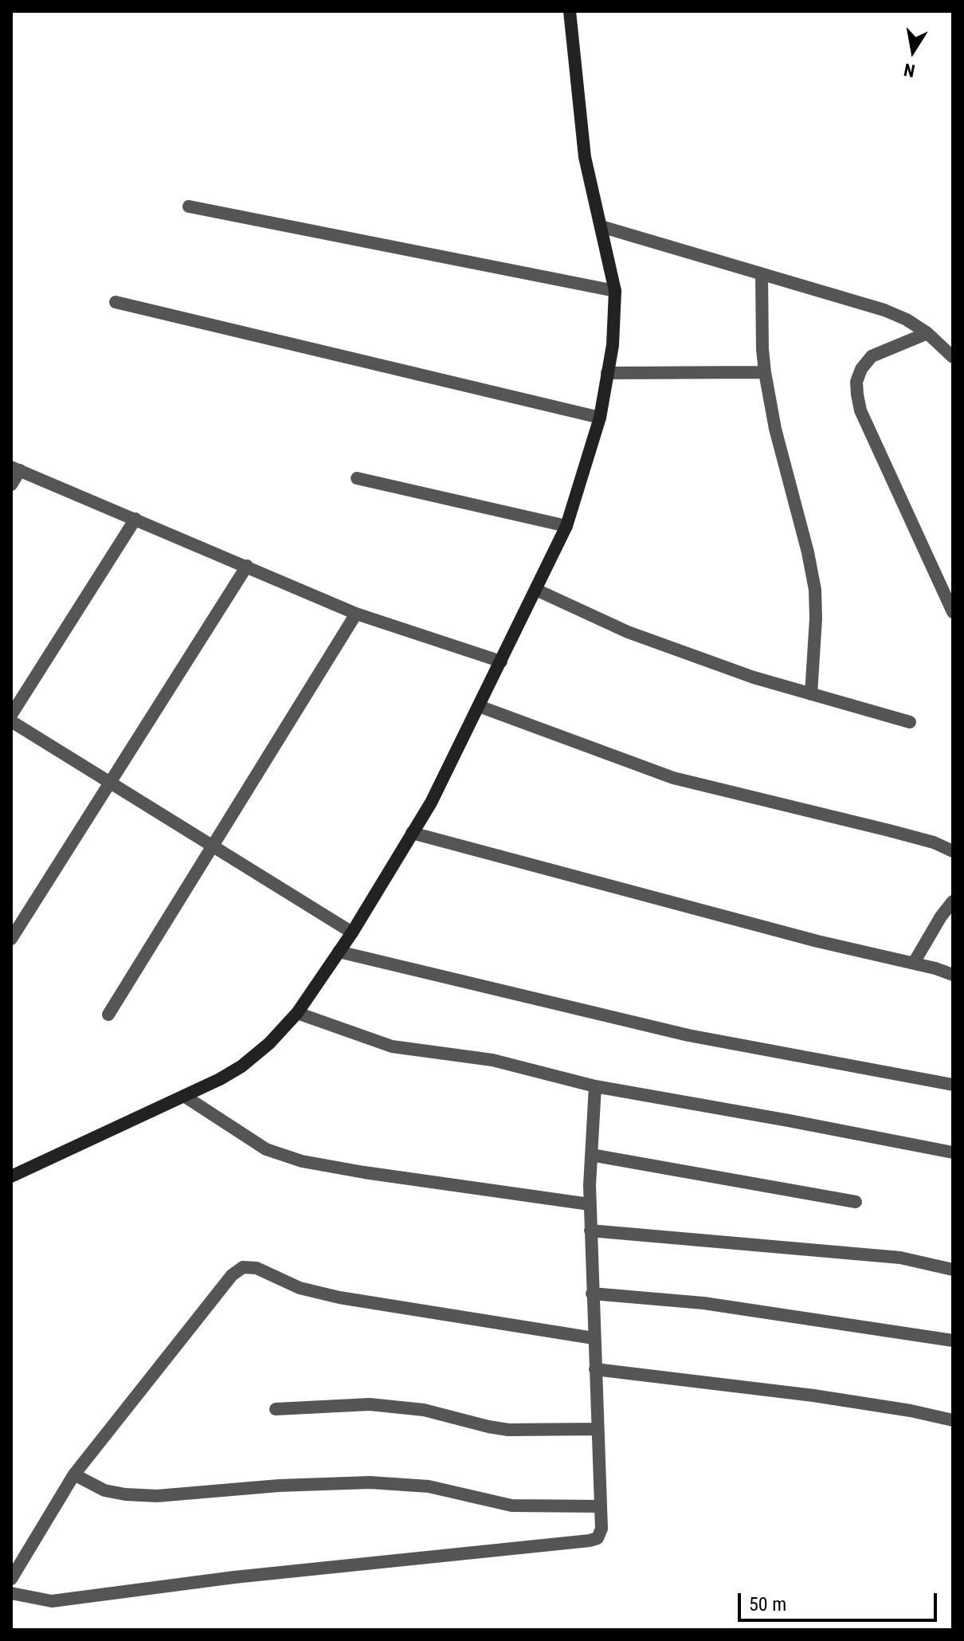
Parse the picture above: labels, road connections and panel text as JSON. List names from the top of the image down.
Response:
{
  "scale_bar": "50 m",
  "north": "bottom"
}
